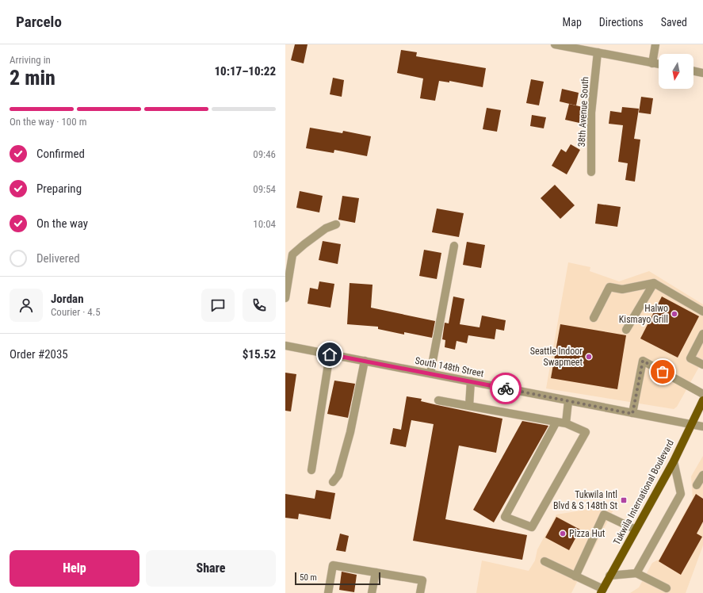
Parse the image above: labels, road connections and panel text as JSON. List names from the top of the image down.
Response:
{
  "streets": {
    "main road": ["Tukwila International Boulevard"],
    "street": ["38th Avenue South", "South 148th Street"]
  },
  "crossings": [
    ["South 148th Street", "Tukwila International Boulevard"]
  ],
  "places": {
    "other": ["Halwo Kismayo Grill", "Seattle Indoor Swapmeet", "Pizza Hut"],
    "transit": ["Tukwila Intl Blvd & S 148th St"]
  },
  "scale_bar": "50 m",
  "north": "bottom",
  "page": {
    "header": "Parcelo",
    "nav": ["Map", "Directions", "Saved"],
    "heading": ["2 min", "Arriving in", "10:17–10:22"],
    "panel": [
      "Jordan",
      "Courier · 4.5",
      "Order #2035",
      "$15.52"
    ],
    "bar": "On the way · 100 m",
    "list": [
      ["Confirmed", "09:46"],
      ["Preparing", "09:54"],
      ["On the way", "10:04"],
      "Delivered"
    ],
    "buttons": ["Help", "Share"],
    "scale": "50 m"
  }
}
